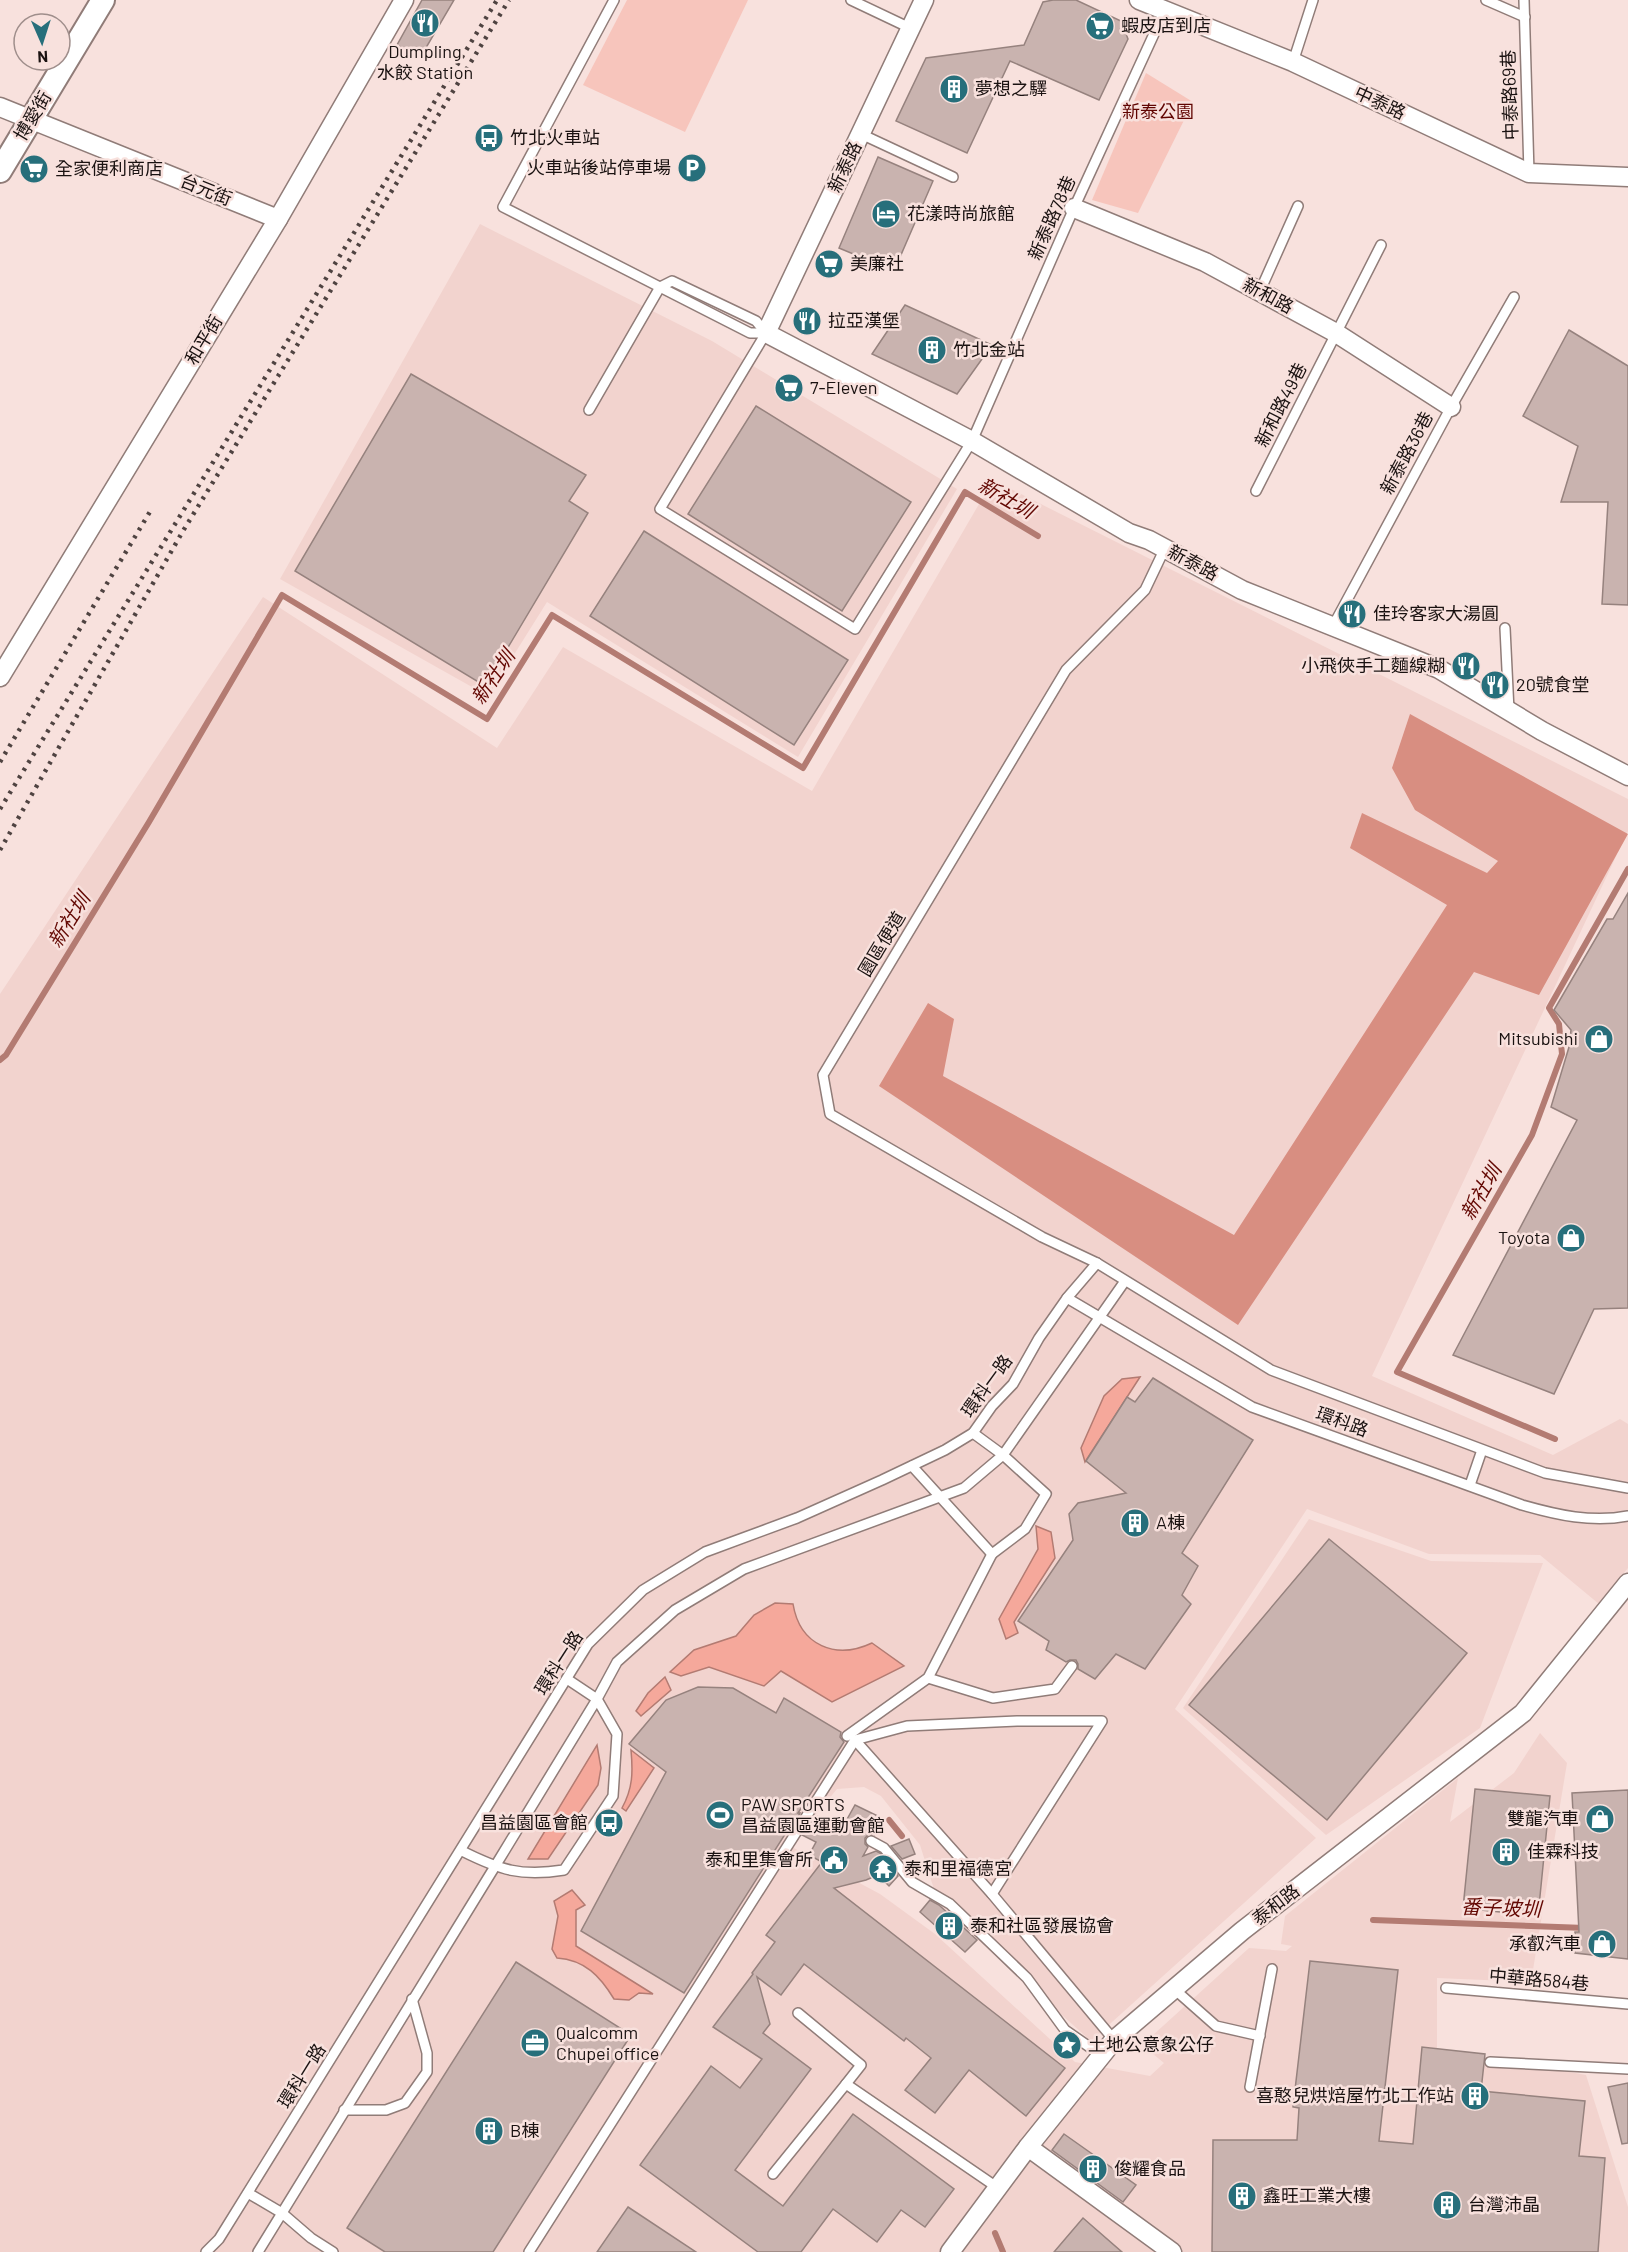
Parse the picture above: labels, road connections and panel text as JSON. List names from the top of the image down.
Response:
{
  "streets": {
    "street": [
      "中泰路",
      "博愛街",
      "新泰路",
      "台元街",
      "新和路",
      "和平街",
      "泰和路"
    ],
    "lane": [
      "中泰路69巷",
      "新泰路78巷",
      "新和路49巷",
      "新泰路36巷",
      "園區便道",
      "環科一路",
      "環科路",
      "中華路584巷"
    ]
  },
  "crossings": [
    ["中泰路69巷", "中泰路"],
    ["中泰路", "新泰路78巷"],
    ["博愛街", "台元街"],
    ["新泰路", "新泰路78巷"],
    ["新泰路", "新泰路36巷"],
    ["新泰路", "園區便道"],
    ["台元街", "和平街"],
    ["新泰路78巷", "新和路"],
    ["新和路", "新和路49巷"],
    ["新和路", "新泰路36巷"],
    ["園區便道", "環科一路"],
    ["園區便道", "環科路"],
    ["環科一路", "環科路"]
  ],
  "water": ["新社圳", "番子坡圳"],
  "parks": ["新泰公園"],
  "places": {
    "restaurant": [
      "Dumpling 水餃 Station",
      "拉亞漢堡",
      "佳玲客家大湯圓",
      "小飛俠手工麵線糊",
      "20號食堂"
    ],
    "supermarket": [
      "蝦皮店到店",
      "全家便利商店",
      "美廉社",
      "7-Eleven"
    ],
    "building": [
      "夢想之驛",
      "竹北金站",
      "A棟",
      "佳霖科技",
      "泰和社區發展協會",
      "喜憨兒烘焙屋竹北工作站",
      "B棟",
      "俊耀食品",
      "鑫旺工業大樓",
      "台灣沛晶"
    ],
    "bus stop": ["竹北火車站", "昌益園區會館"],
    "parking": ["火車站後站停車場"],
    "hotel": ["花漾時尚旅館"],
    "shop": [
      "Mitsubishi",
      "Toyota",
      "雙龍汽車",
      "承叡汽車"
    ],
    "sports": ["PAW SPORTS 昌益園區運動會館"],
    "public building": ["泰和里集會所"],
    "temple": ["泰和里福德宮"],
    "office": ["Qualcomm Chupei office"],
    "place": ["土地公意象公仔"]
  },
  "north": "bottom"
}
